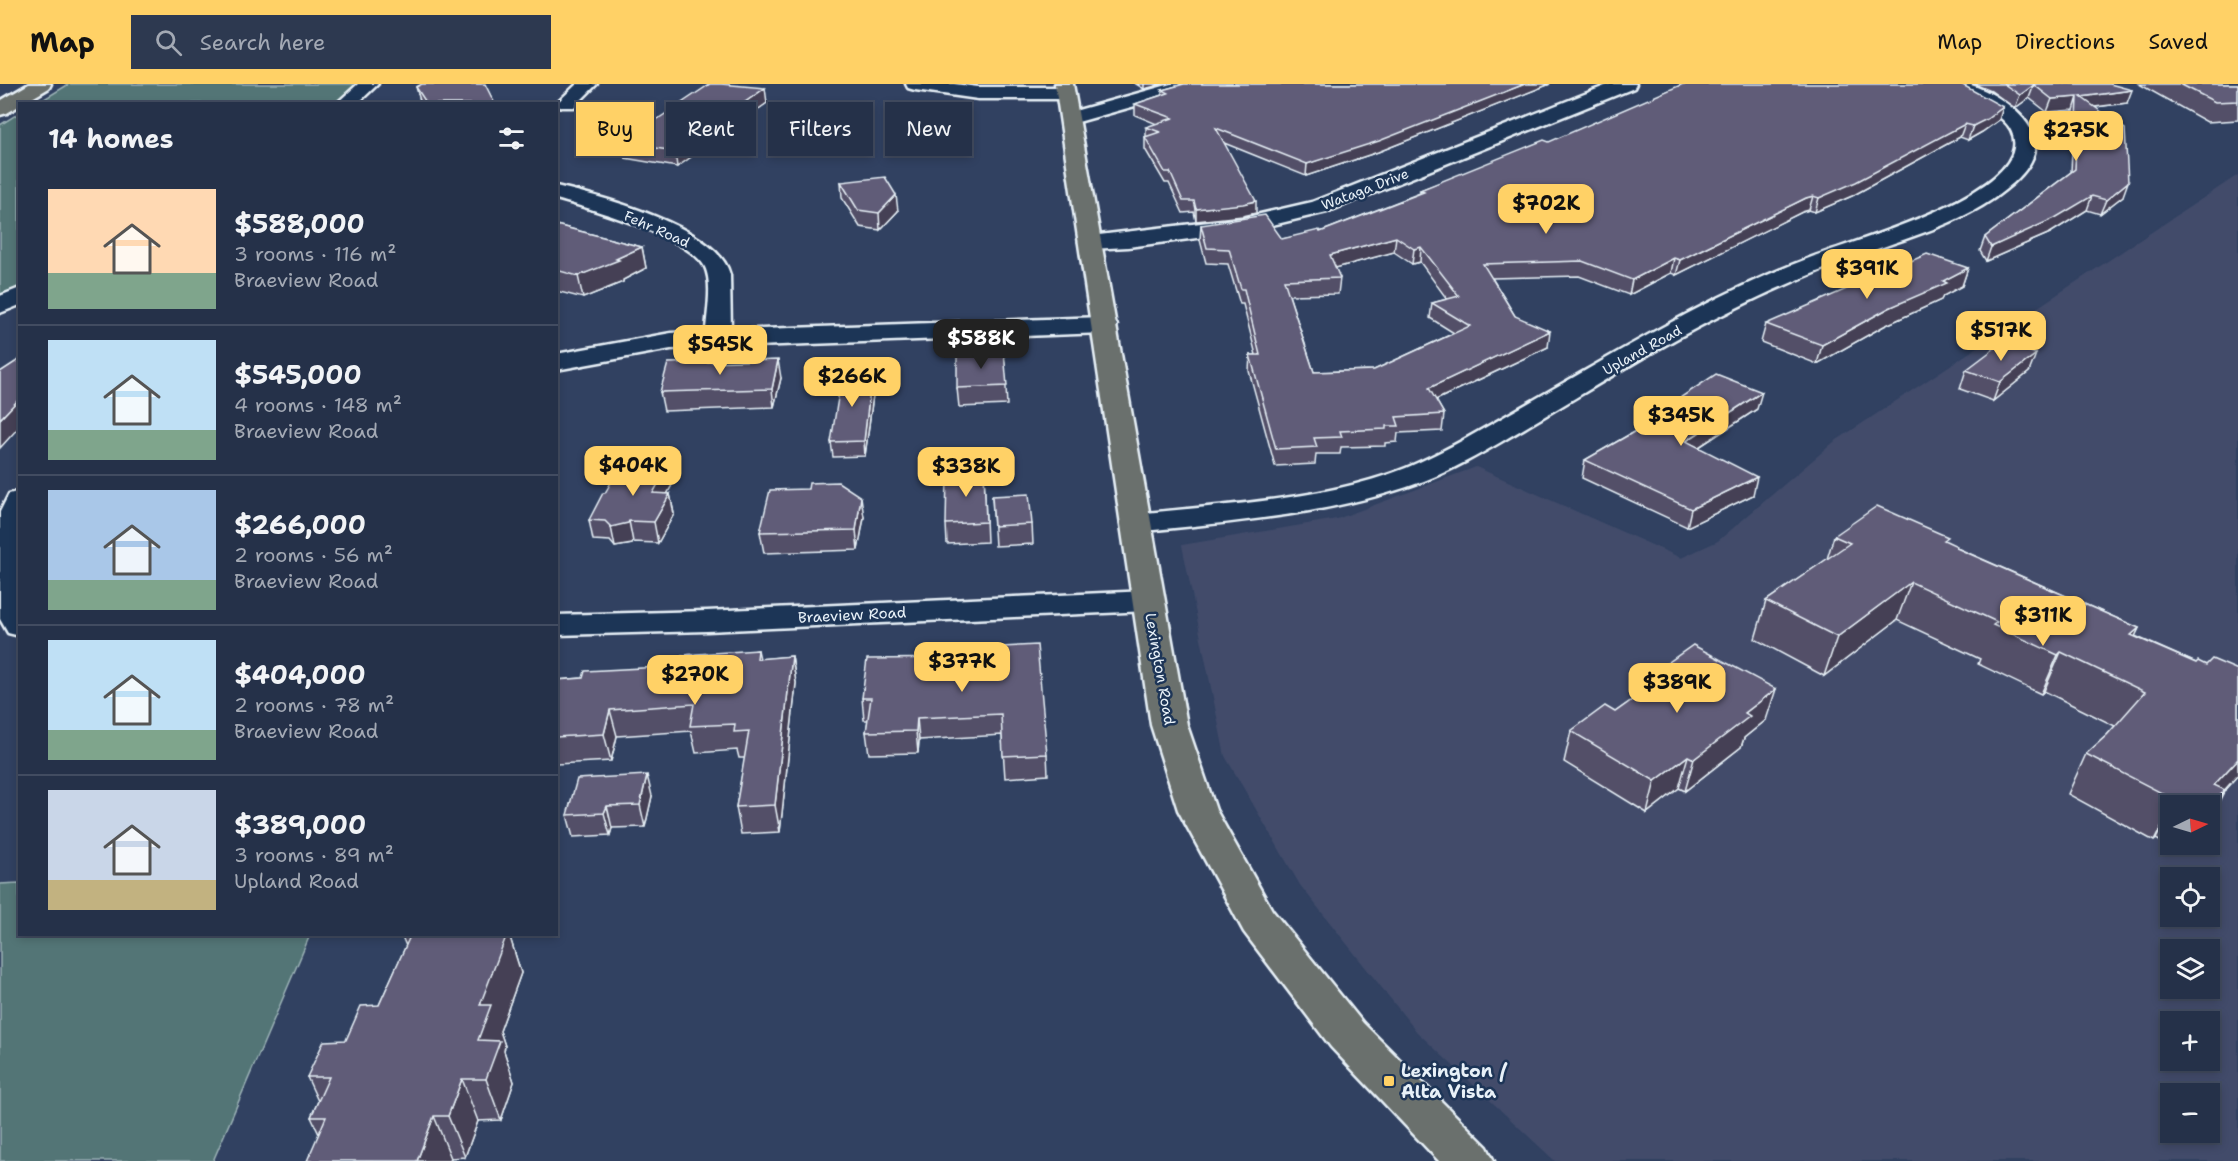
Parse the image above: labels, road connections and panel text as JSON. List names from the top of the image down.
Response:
{
  "streets": {
    "main road": ["Lexington Road"],
    "street": [
      "Wataga Drive",
      "Fehr Road",
      "Upland Road",
      "Braeview Road"
    ]
  },
  "crossings": [
    ["Wataga Drive", "Lexington Road"],
    ["Upland Road", "Lexington Road"],
    ["Braeview Road", "Lexington Road"]
  ],
  "places": {
    "transit": ["Lexington / Alta Vista"]
  },
  "north": "right",
  "page": {
    "header": "Map",
    "search": "Search here",
    "nav": ["Map", "Directions", "Saved"],
    "chip": [
      "Buy",
      "Rent",
      "Filters",
      "New"
    ],
    "heading": "14 homes",
    "price": [
      "$275K",
      "$702K",
      "$391K",
      "$517K",
      "$588K",
      "$545K",
      "$266K",
      "$345K",
      "$404K",
      "$338K",
      "$311K",
      "$377K",
      "$270K",
      "$389K"
    ],
    "list": [
      {
        "name": "$588,000",
        "note": "3 rooms · 116 m² · Braeview Road"
      },
      {
        "name": "$545,000",
        "note": "4 rooms · 148 m² · Braeview Road"
      },
      {
        "name": "$266,000",
        "note": "2 rooms · 56 m² · Braeview Road"
      },
      {
        "name": "$404,000",
        "note": "2 rooms · 78 m² · Braeview Road"
      },
      {
        "name": "$389,000",
        "note": "3 rooms · 89 m² · Upland Road"
      }
    ],
    "map_buttons": ["+", "−"]
  }
}
